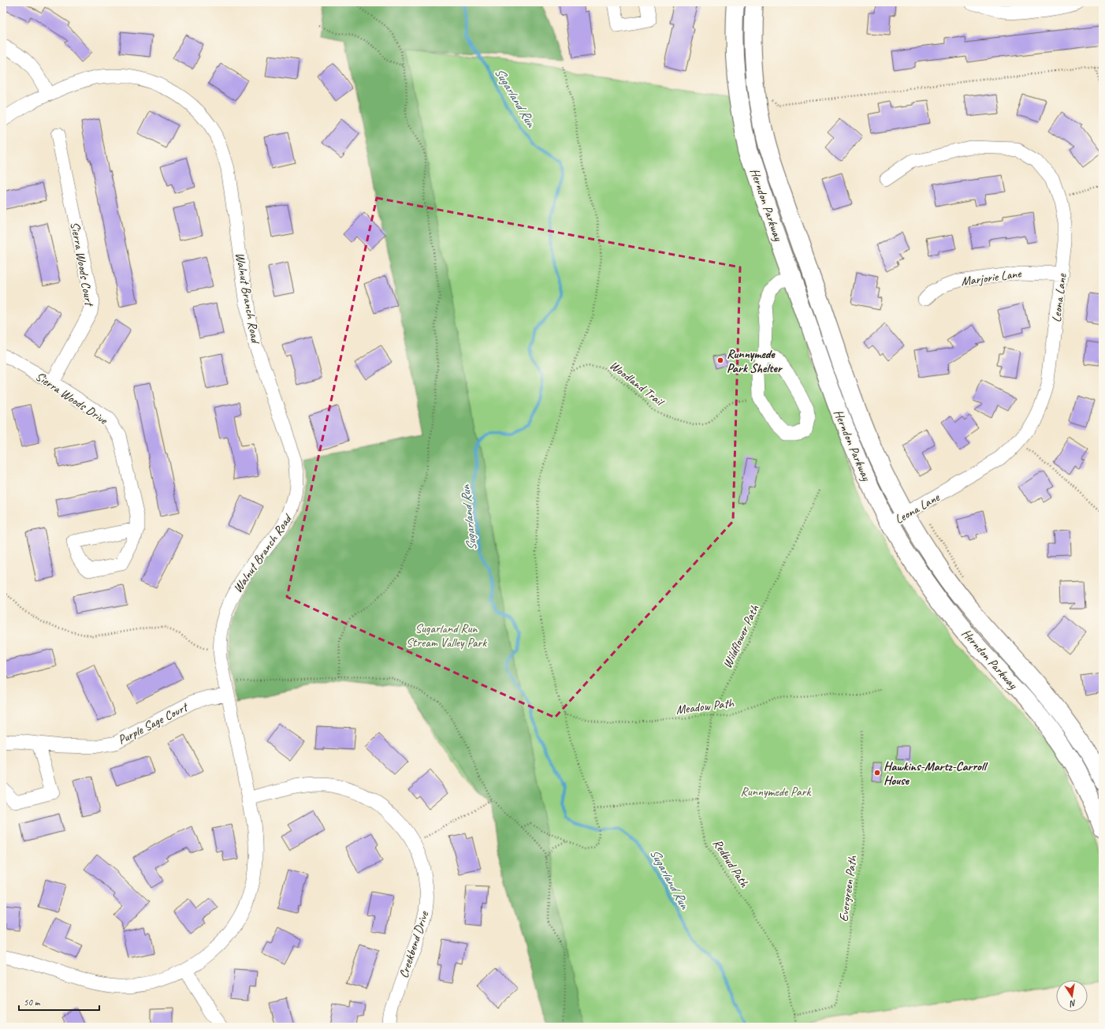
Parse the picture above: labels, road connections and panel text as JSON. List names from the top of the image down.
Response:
{
  "streets": {
    "main road": ["Herndon Parkway"],
    "street": [
      "Sierra Woods Court",
      "Marjorie Lane",
      "Walnut Branch Road",
      "Leona Lane",
      "Sierra Woods Drive",
      "Purple Sage Court",
      "Creekbend Drive"
    ],
    "path": [
      "Woodland Trail",
      "Wildflower Path",
      "Meadow Path",
      "Redbud Path",
      "Evergreen Path"
    ]
  },
  "crossings": [
    ["Herndon Parkway", "Leona Lane"],
    ["Sierra Woods Court", "Sierra Woods Drive"],
    ["Marjorie Lane", "Leona Lane"],
    ["Walnut Branch Road", "Purple Sage Court"],
    ["Walnut Branch Road", "Creekbend Drive"],
    ["Wildflower Path", "Meadow Path"],
    ["Wildflower Path", "Redbud Path"],
    ["Redbud Path", "Evergreen Path"]
  ],
  "water": ["Sugarland Run"],
  "parks": ["Sugarland Run Stream Valley Park", "Runnymede Park"],
  "places": ["Runnymede Park Shelter", "Hawkins-Martz-Carroll House"],
  "scale_bar": "50 m",
  "north": "bottom"
}
